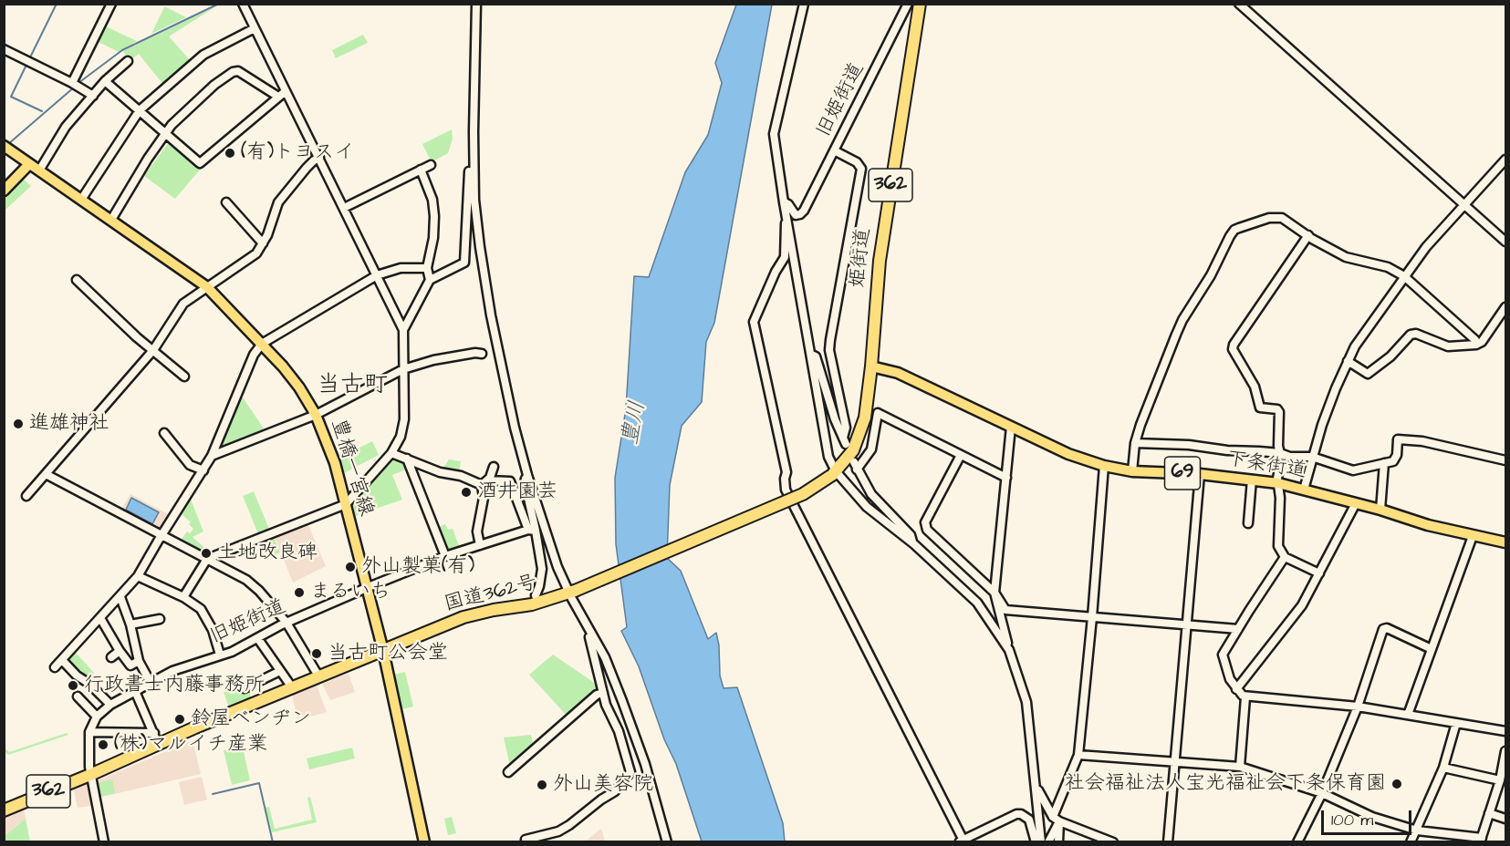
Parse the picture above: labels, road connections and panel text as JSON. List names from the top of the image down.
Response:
{
  "streets": {
    "highway": ["362", "姫街道", "国道362号"],
    "main road": ["下条街道", "豊橋一宮線", "69"],
    "street": ["旧姫街道"]
  },
  "crossings": [
    ["旧姫街道", "豊橋一宮線"],
    ["旧姫街道", "国道362号"],
    ["姫街道", "下条街道"],
    ["姫街道", "国道362号"],
    ["豊橋一宮線", "国道362号"]
  ],
  "districts": ["当古町"],
  "water": ["豊川"],
  "places": [
    "(有)トヨスイ",
    "進雄神社",
    "酒井園芸",
    "土地改良碑",
    "外山製菓(有)",
    "まるいち",
    "当古町公会堂",
    "行政書士内藤事務所",
    "鈴屋ベンヂン",
    "(株)マルイチ産業",
    "社会福祉法人宝光福祉会下条保育園",
    "外山美容院"
  ],
  "scale_bar": "100 m"
}
